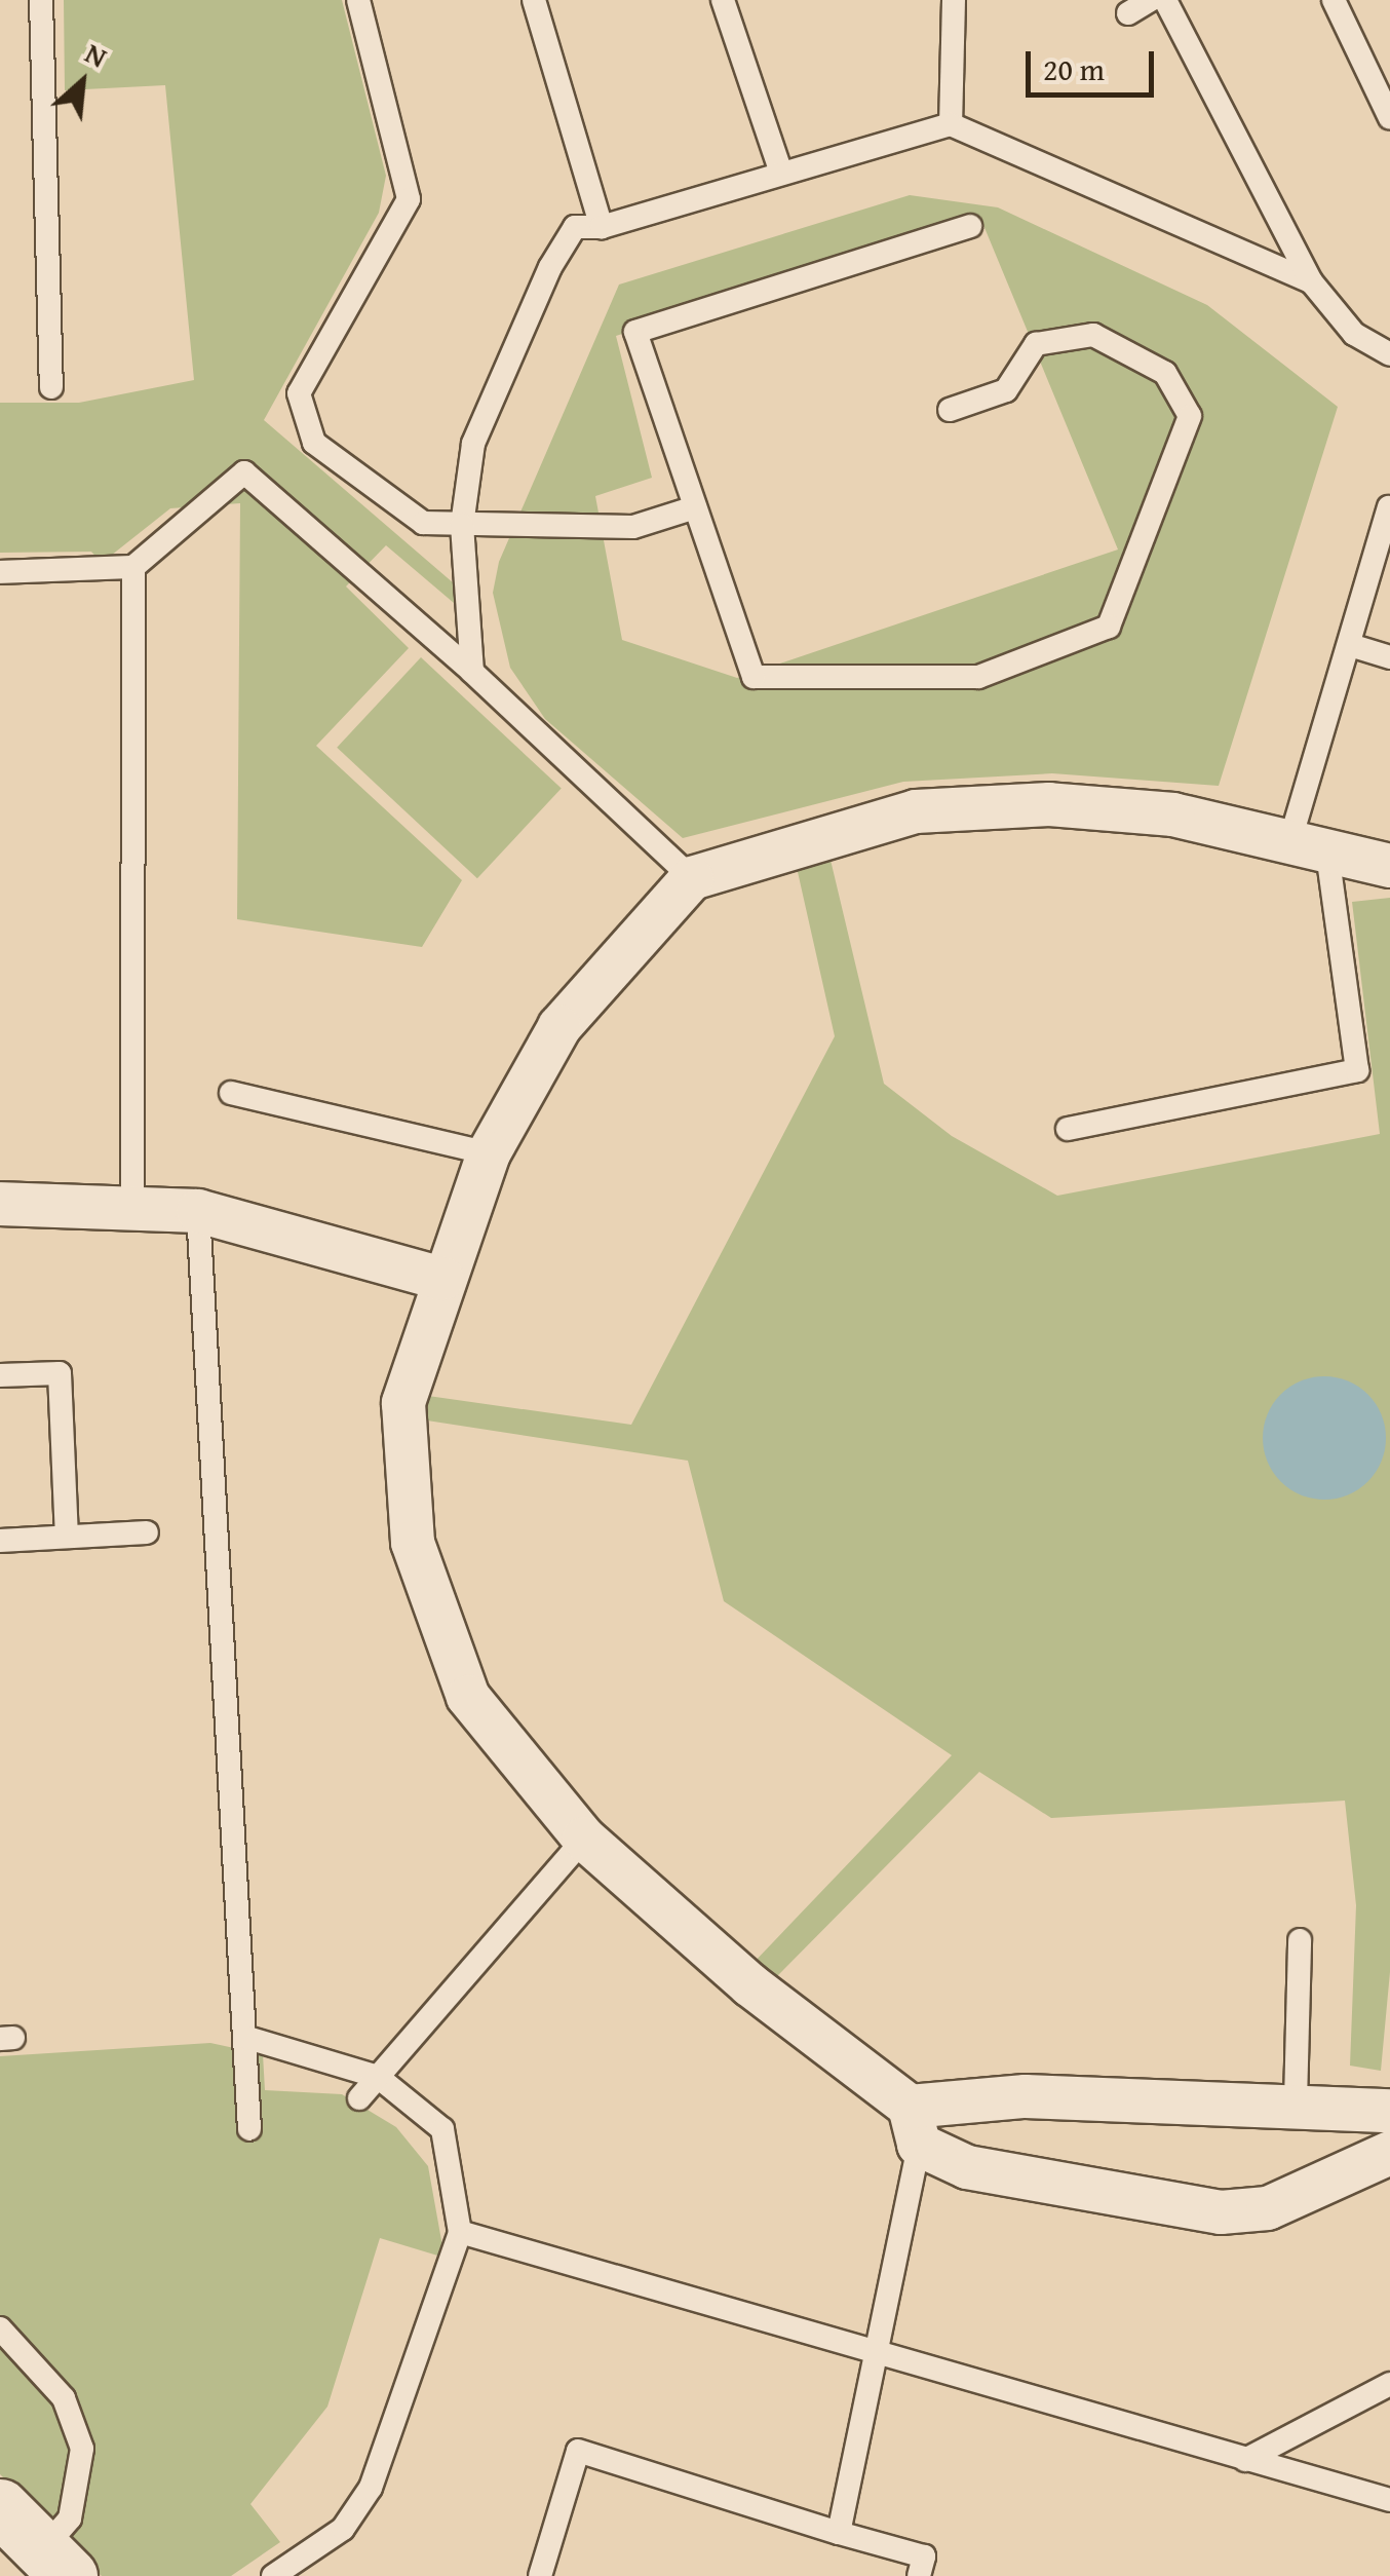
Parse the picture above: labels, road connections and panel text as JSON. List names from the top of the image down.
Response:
{
  "scale_bar": "20 m",
  "north": "top right"
}
